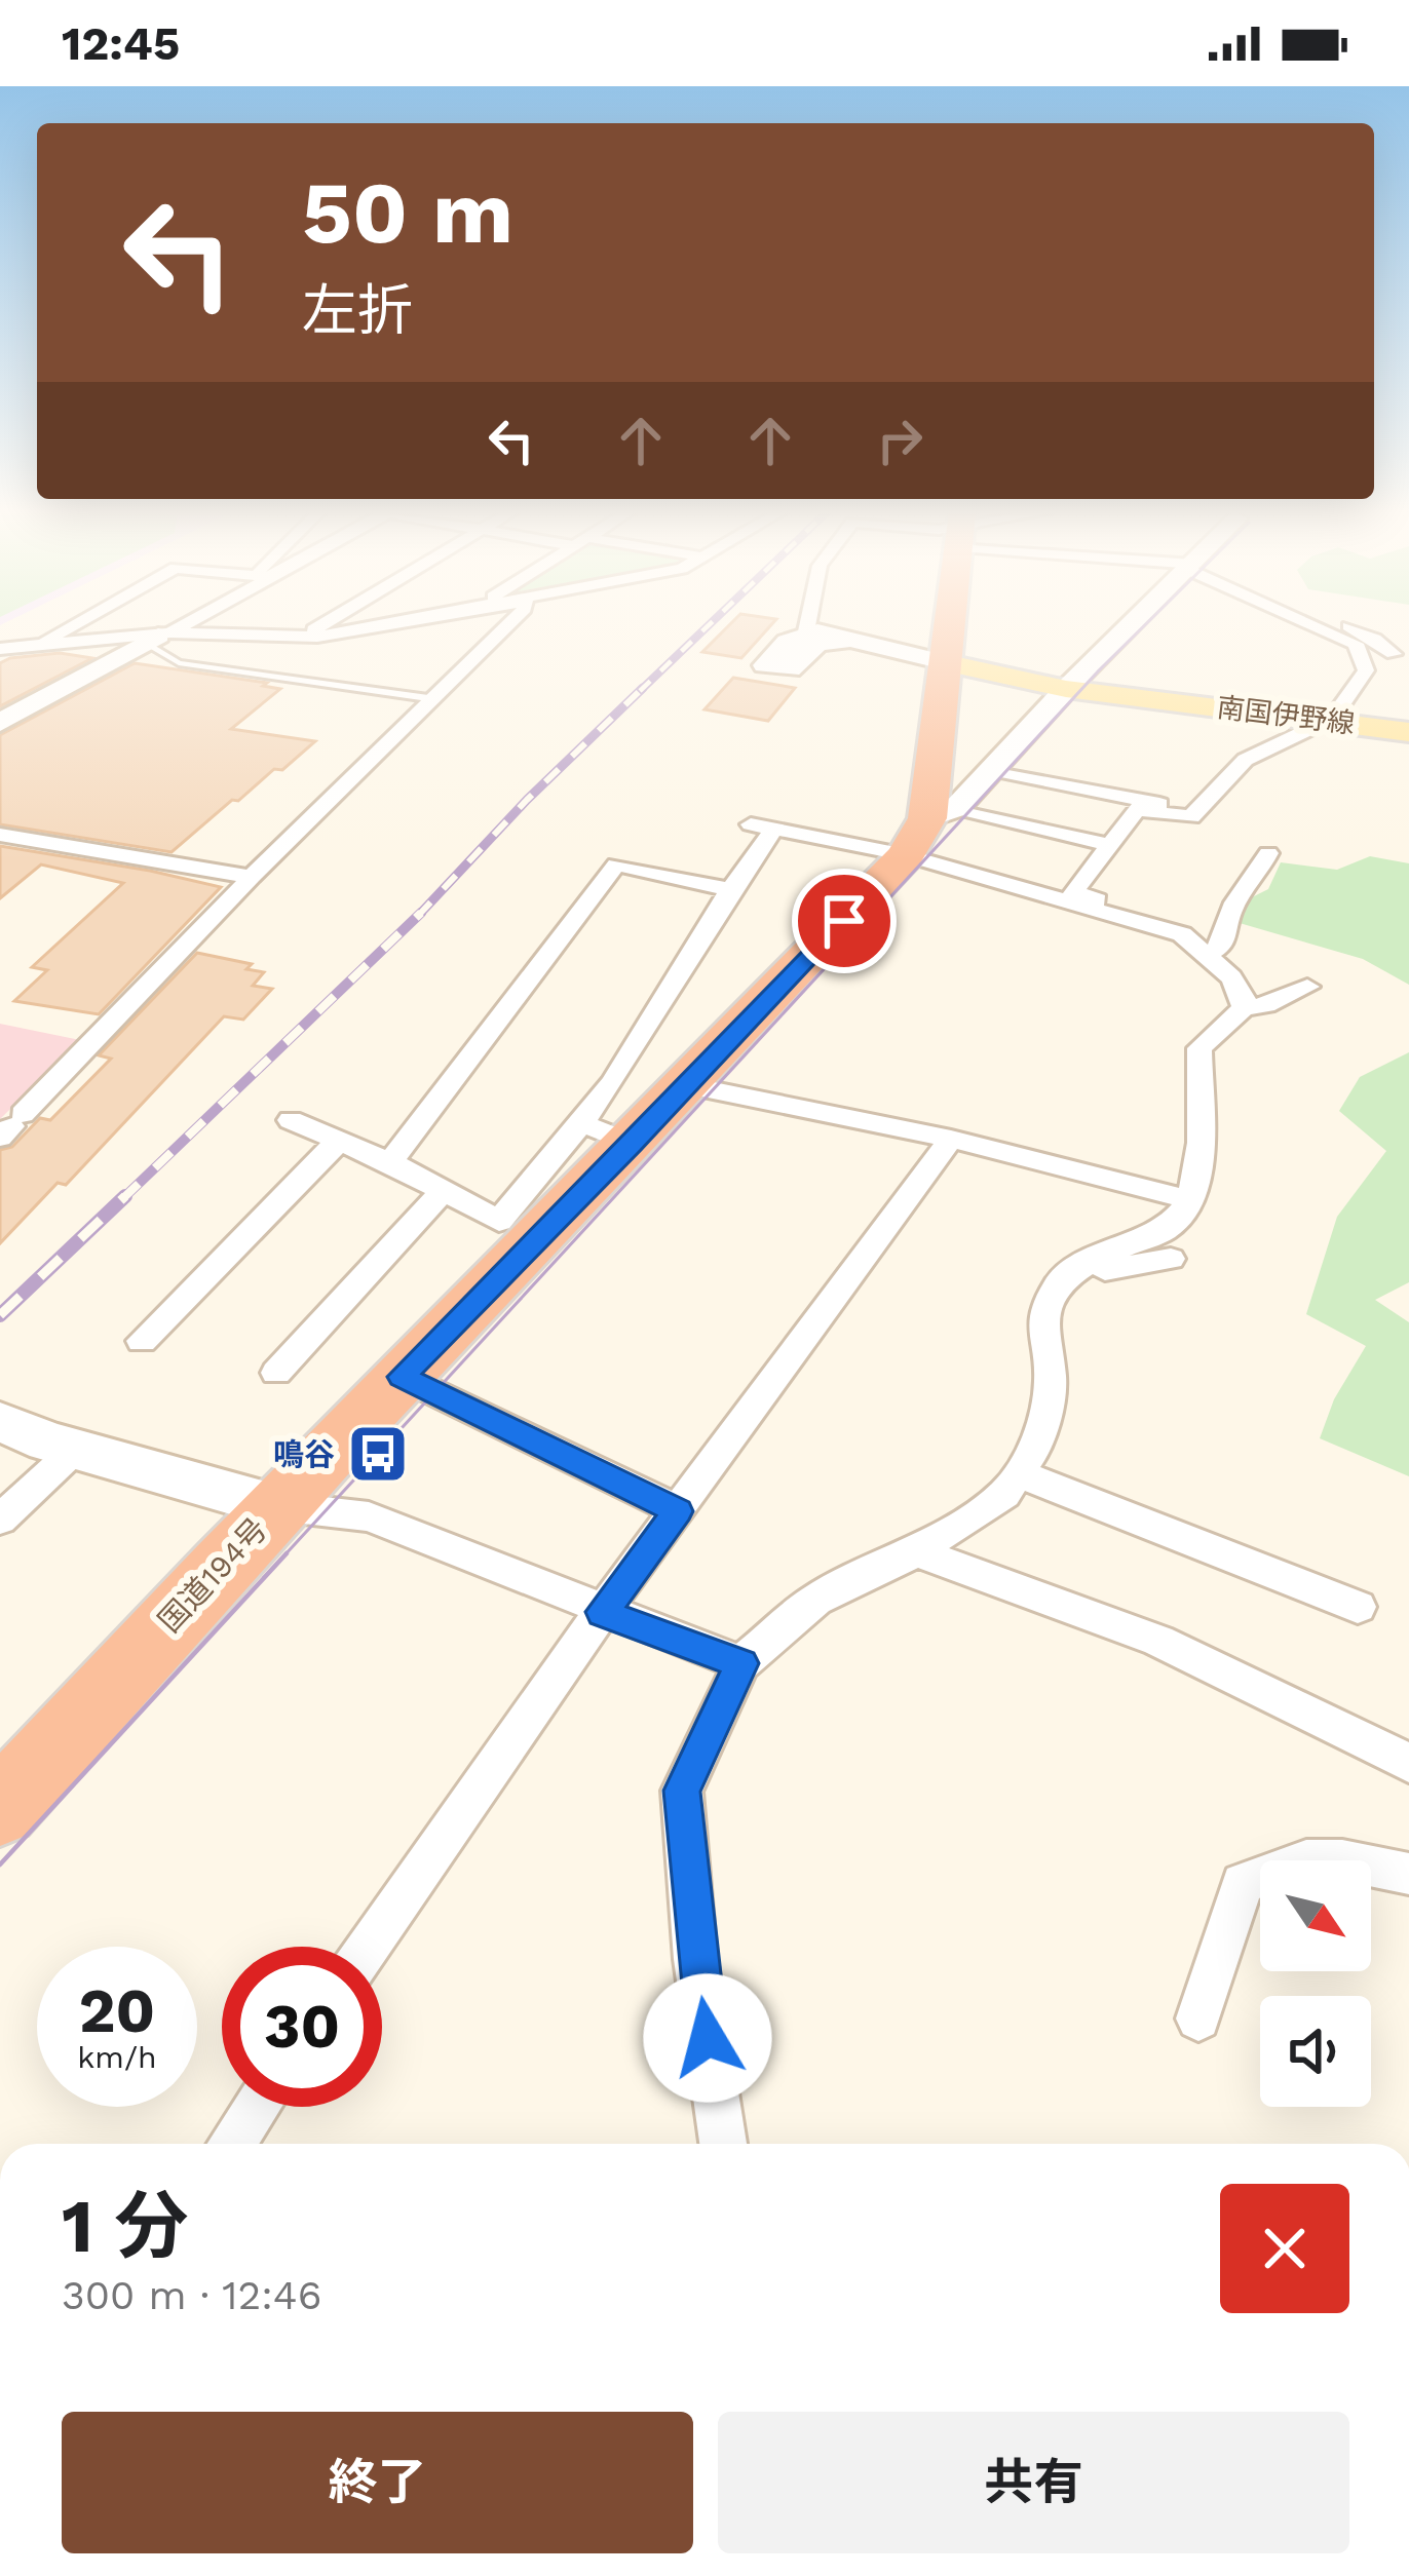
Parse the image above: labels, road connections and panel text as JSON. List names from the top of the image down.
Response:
{
  "streets": {
    "highway": ["国道194号"],
    "main road": ["南国伊野線"]
  },
  "places": {
    "bus stop": ["鳴谷"]
  },
  "north": "bottom right",
  "page": {
    "status": "12:45",
    "turn": ["50 m", "左折"],
    "speed": "20 km/h",
    "limit": "30",
    "heading": ["1 分", "300 m · 12:46"],
    "buttons": ["終了", "共有"]
  }
}
